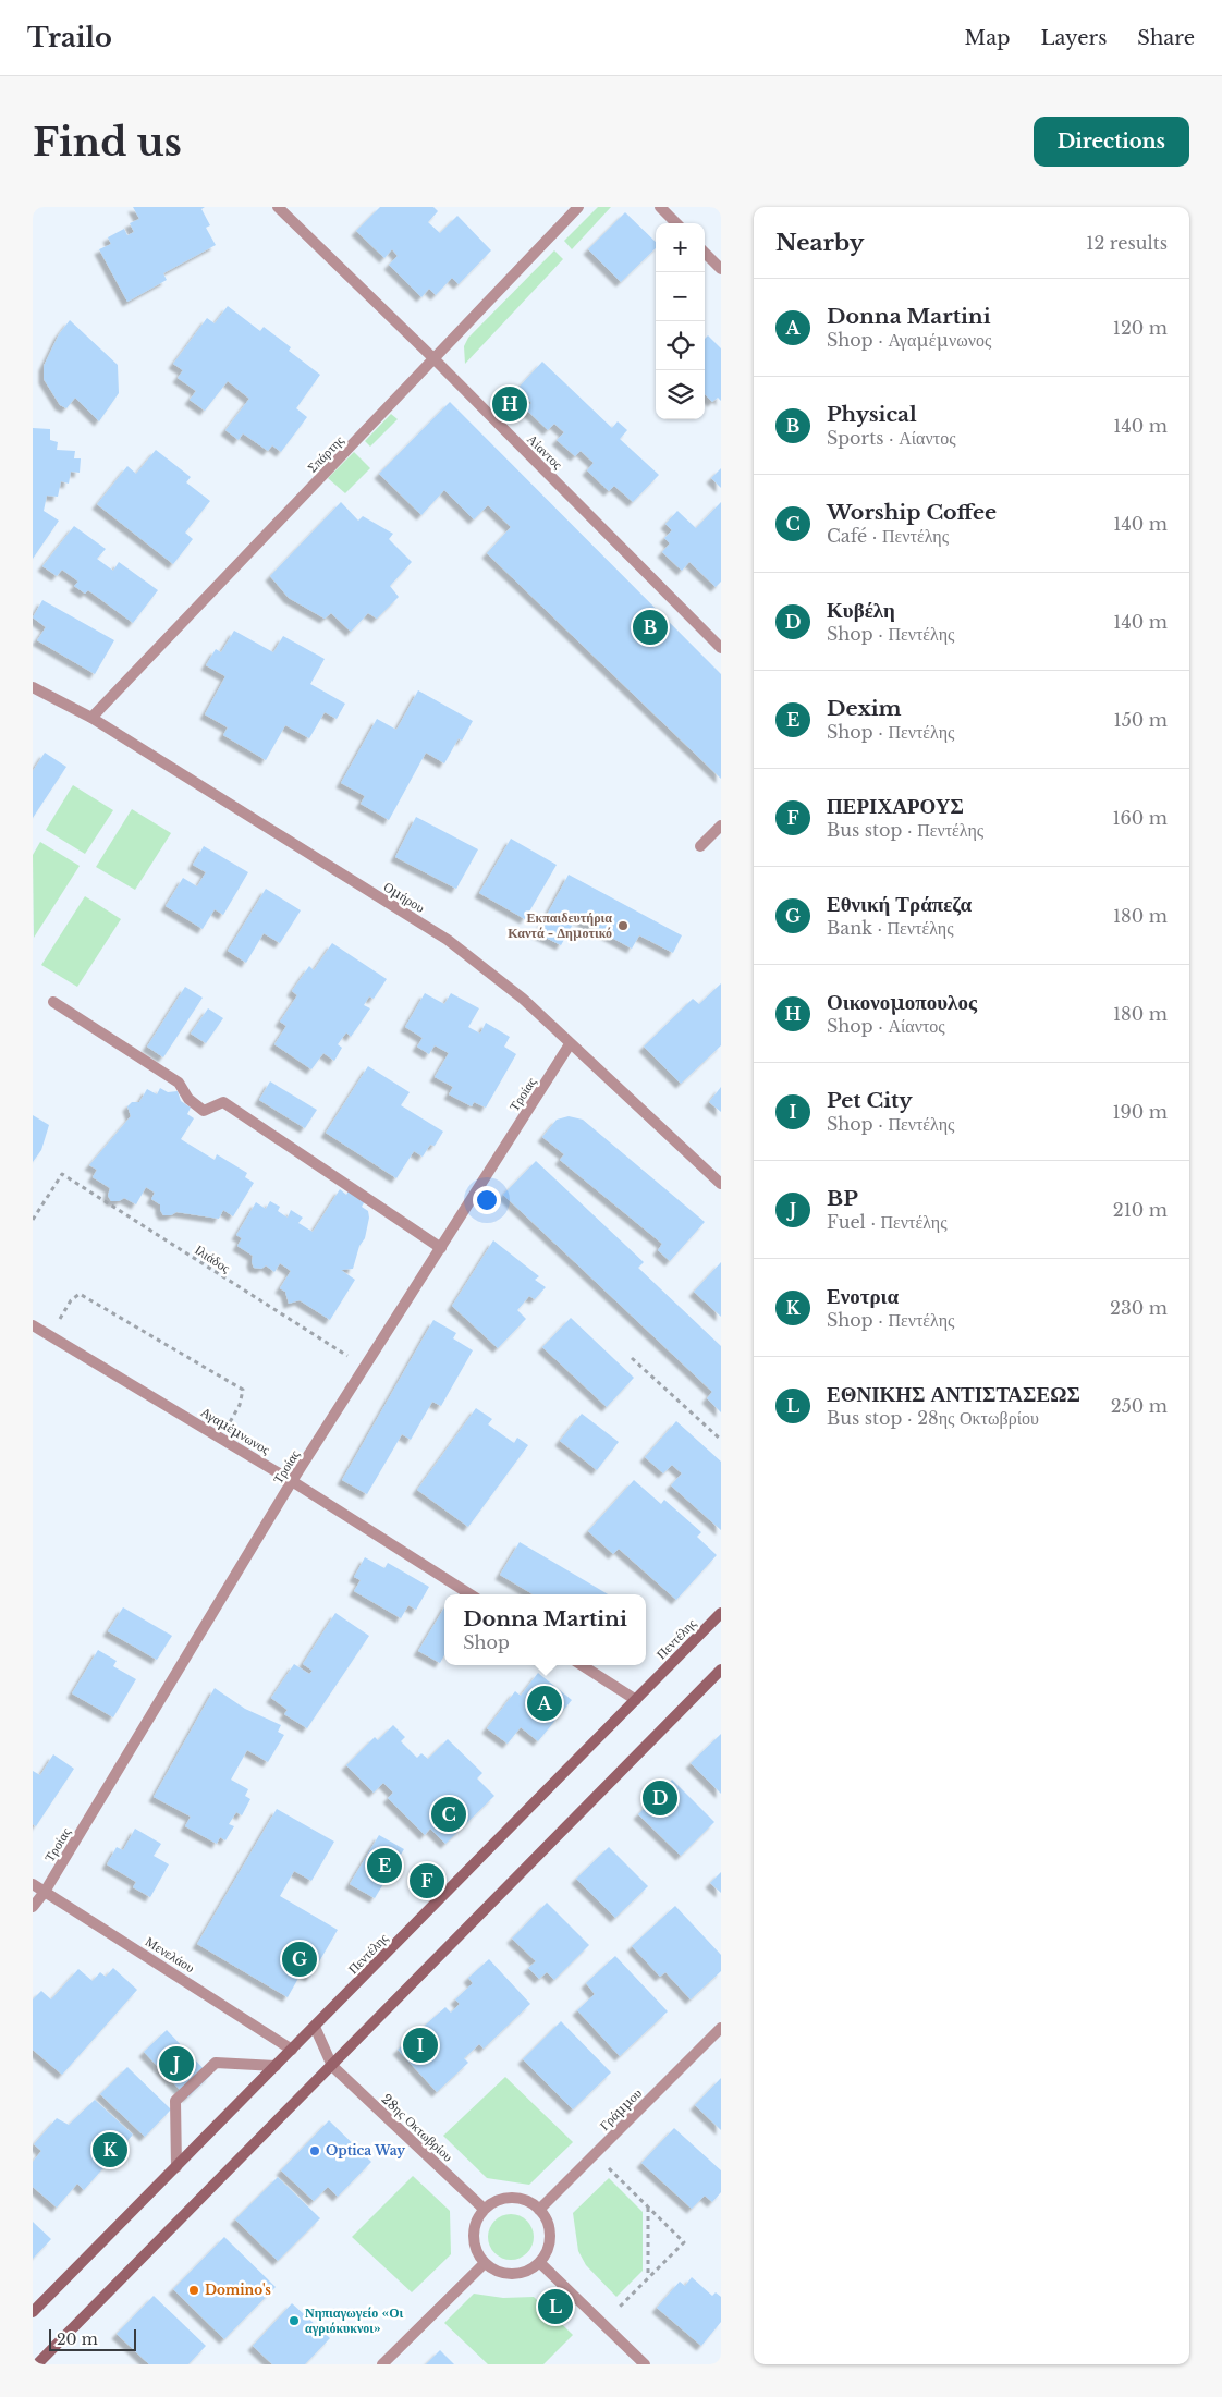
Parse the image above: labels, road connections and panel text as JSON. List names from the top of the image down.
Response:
{
  "streets": {
    "main road": ["Πεντέλης"],
    "street": [
      "Αίαντος",
      "Σπάρτης",
      "Ομήρου",
      "Τροίας",
      "Αγαμέμνωνος",
      "Μενελάου",
      "Γράμμου",
      "28ης Οκτωβρίου"
    ],
    "path": ["Ιλιάδος"]
  },
  "crossings": [
    ["Αίαντος", "Σπάρτης"],
    ["Σπάρτης", "Ομήρου"],
    ["Ομήρου", "Τροίας"],
    ["Τροίας", "Αγαμέμνωνος"],
    ["Τροίας", "Μενελάου"],
    ["Πεντέλης", "Μενελάου"],
    ["Γράμμου", "28ης Οκτωβρίου"]
  ],
  "places": [
    "Εκπαιδευτήρια Καντά - Δημοτικό",
    "Optica Way",
    "Domino's",
    "Νηπιαγωγείο «Οι αγριόκυκνοι»"
  ],
  "scale_bar": "20 m",
  "page": {
    "header": "Trailo",
    "nav": ["Map", "Layers", "Share"],
    "buttons": "Directions",
    "title": "Find us",
    "heading": ["Nearby", "12 results"],
    "map_buttons": ["+", "−"],
    "list": [
      {
        "mark": "A",
        "name": "Donna Martini",
        "note": "Shop · Αγαμέμνωνος",
        "value": "120 m"
      },
      {
        "mark": "B",
        "name": "Physical",
        "note": "Sports · Αίαντος",
        "value": "140 m"
      },
      {
        "mark": "C",
        "name": "Worship Coffee",
        "note": "Café · Πεντέλης",
        "value": "140 m"
      },
      {
        "mark": "D",
        "name": "Κυβέλη",
        "note": "Shop · Πεντέλης",
        "value": "140 m"
      },
      {
        "mark": "E",
        "name": "Dexim",
        "note": "Shop · Πεντέλης",
        "value": "150 m"
      },
      {
        "mark": "F",
        "name": "ΠΕΡΙΧΑΡΟΥΣ",
        "note": "Bus stop · Πεντέλης",
        "value": "160 m"
      },
      {
        "mark": "G",
        "name": "Εθνική Τράπεζα",
        "note": "Bank · Πεντέλης",
        "value": "180 m"
      },
      {
        "mark": "H",
        "name": "Οικονομοπουλος",
        "note": "Shop · Αίαντος",
        "value": "180 m"
      },
      {
        "mark": "I",
        "name": "Pet City",
        "note": "Shop · Πεντέλης",
        "value": "190 m"
      },
      {
        "mark": "J",
        "name": "BP",
        "note": "Fuel · Πεντέλης",
        "value": "210 m"
      },
      {
        "mark": "K",
        "name": "Ενοτρια",
        "note": "Shop · Πεντέλης",
        "value": "230 m"
      },
      {
        "mark": "L",
        "name": "ΕΘΝΙΚΗΣ ΑΝΤΙΣΤΑΣΕΩΣ",
        "note": "Bus stop · 28ης Οκτωβρίου",
        "value": "250 m"
      }
    ],
    "pins": [
      "H",
      "B",
      "A",
      "D",
      "C",
      "E",
      "F",
      "G",
      "I",
      "J",
      "K",
      "L"
    ],
    "popup": ["Donna Martini", "Shop"],
    "scale": "20 m"
  }
}
